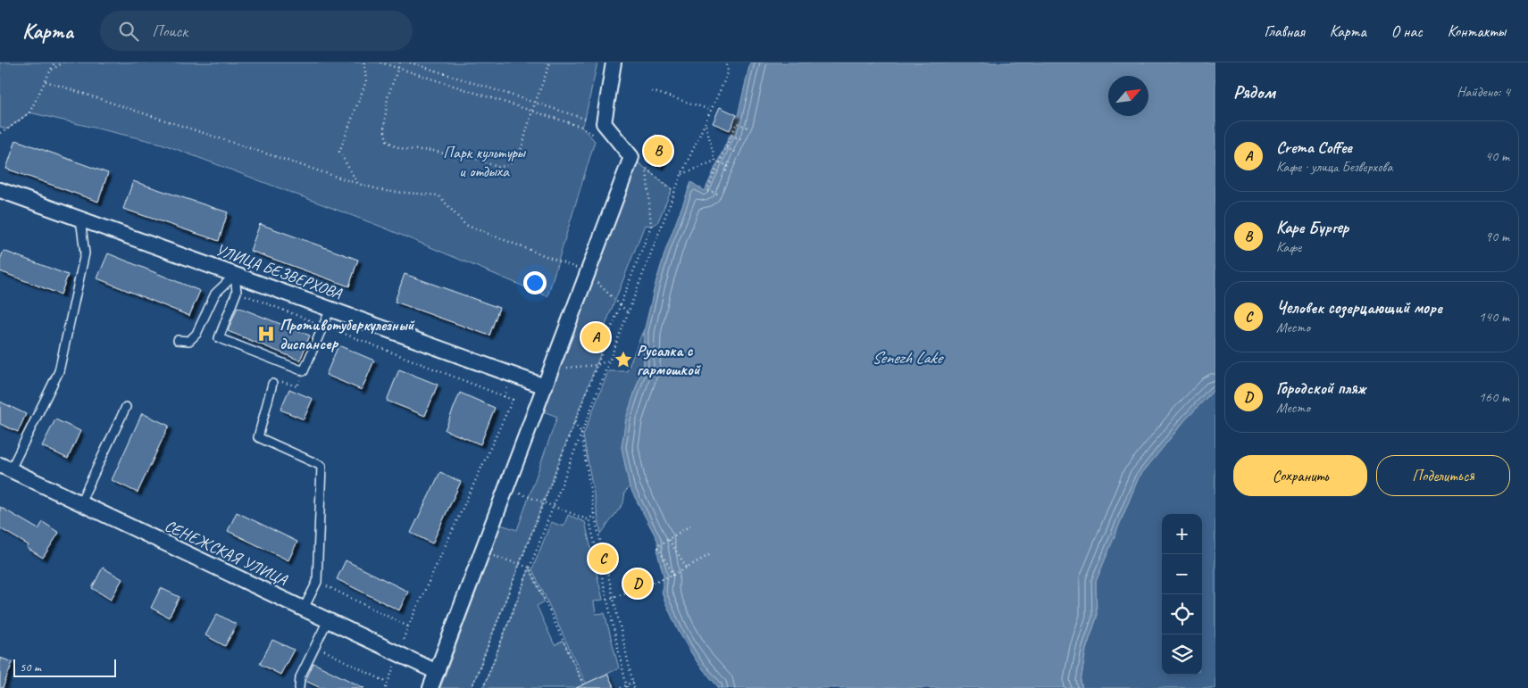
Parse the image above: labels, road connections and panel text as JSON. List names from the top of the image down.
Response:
{
  "streets": {
    "street": ["УЛИЦА БЕЗВЕРХОВА", "СЕНЕЖСКАЯ УЛИЦА"]
  },
  "water": ["Senezh Lake"],
  "parks": ["Парк культуры и отдыха"],
  "places": {
    "hospital": ["Противотуберкулезный диспансер"],
    "place": ["Русалка с гармошкой"]
  },
  "scale_bar": "50 m",
  "north": "top right",
  "page": {
    "header": "Карта",
    "search": "Поиск",
    "nav": [
      "Главная",
      "Карта",
      "О нас",
      "Контакты"
    ],
    "heading": ["Рядом", "Найдено: 4"],
    "list": [
      {
        "mark": "A",
        "name": "Crema Coffee",
        "note": "Кафе · улица Безверхова",
        "value": "40 m"
      },
      {
        "mark": "B",
        "name": "Каре Бургер",
        "note": "Кафе",
        "value": "90 m"
      },
      {
        "mark": "C",
        "name": "Человек созерцающий море",
        "note": "Место",
        "value": "140 m"
      },
      {
        "mark": "D",
        "name": "Городской пляж",
        "note": "Место",
        "value": "160 m"
      }
    ],
    "pins": [
      "B",
      "A",
      "C",
      "D"
    ],
    "buttons": ["Сохранить", "Поделиться"],
    "map_buttons": ["+", "−"],
    "scale": "50 m"
  }
}
